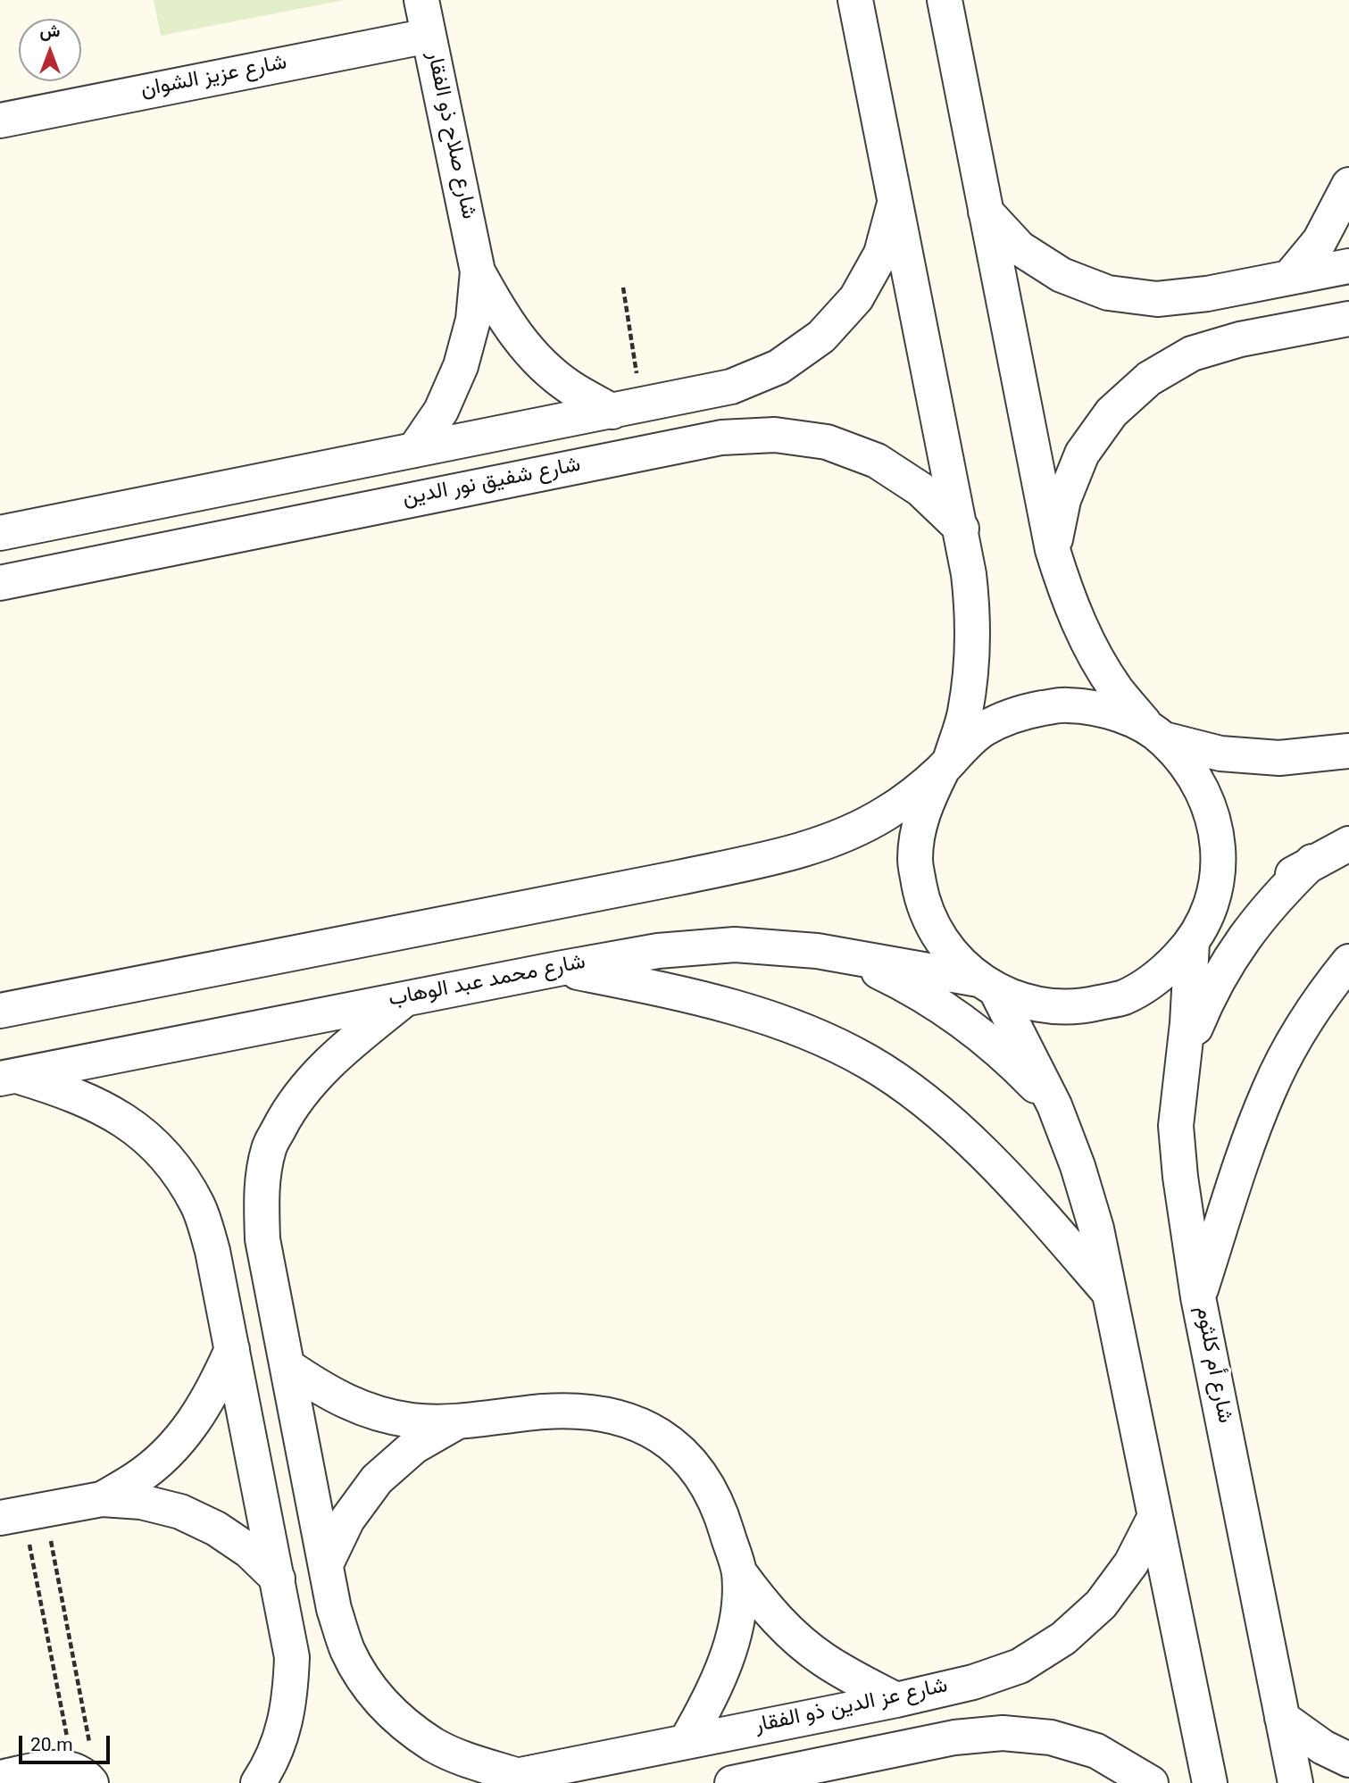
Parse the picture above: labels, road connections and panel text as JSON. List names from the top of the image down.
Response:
{
  "streets": {
    "street": [
      "شارع عزيز الشوان",
      "شارع صلاح ذو الفقار",
      "شارع شفيق نور الدين",
      "شارع محمد عبد الوهاب",
      "شارع أم كلثوم",
      "شارع عز الدين ذو الفقار"
    ]
  },
  "crossings": [
    ["شارع عزيز الشوان", "شارع صلاح ذو الفقار"]
  ],
  "scale_bar": "20 m",
  "north": "top"
}
